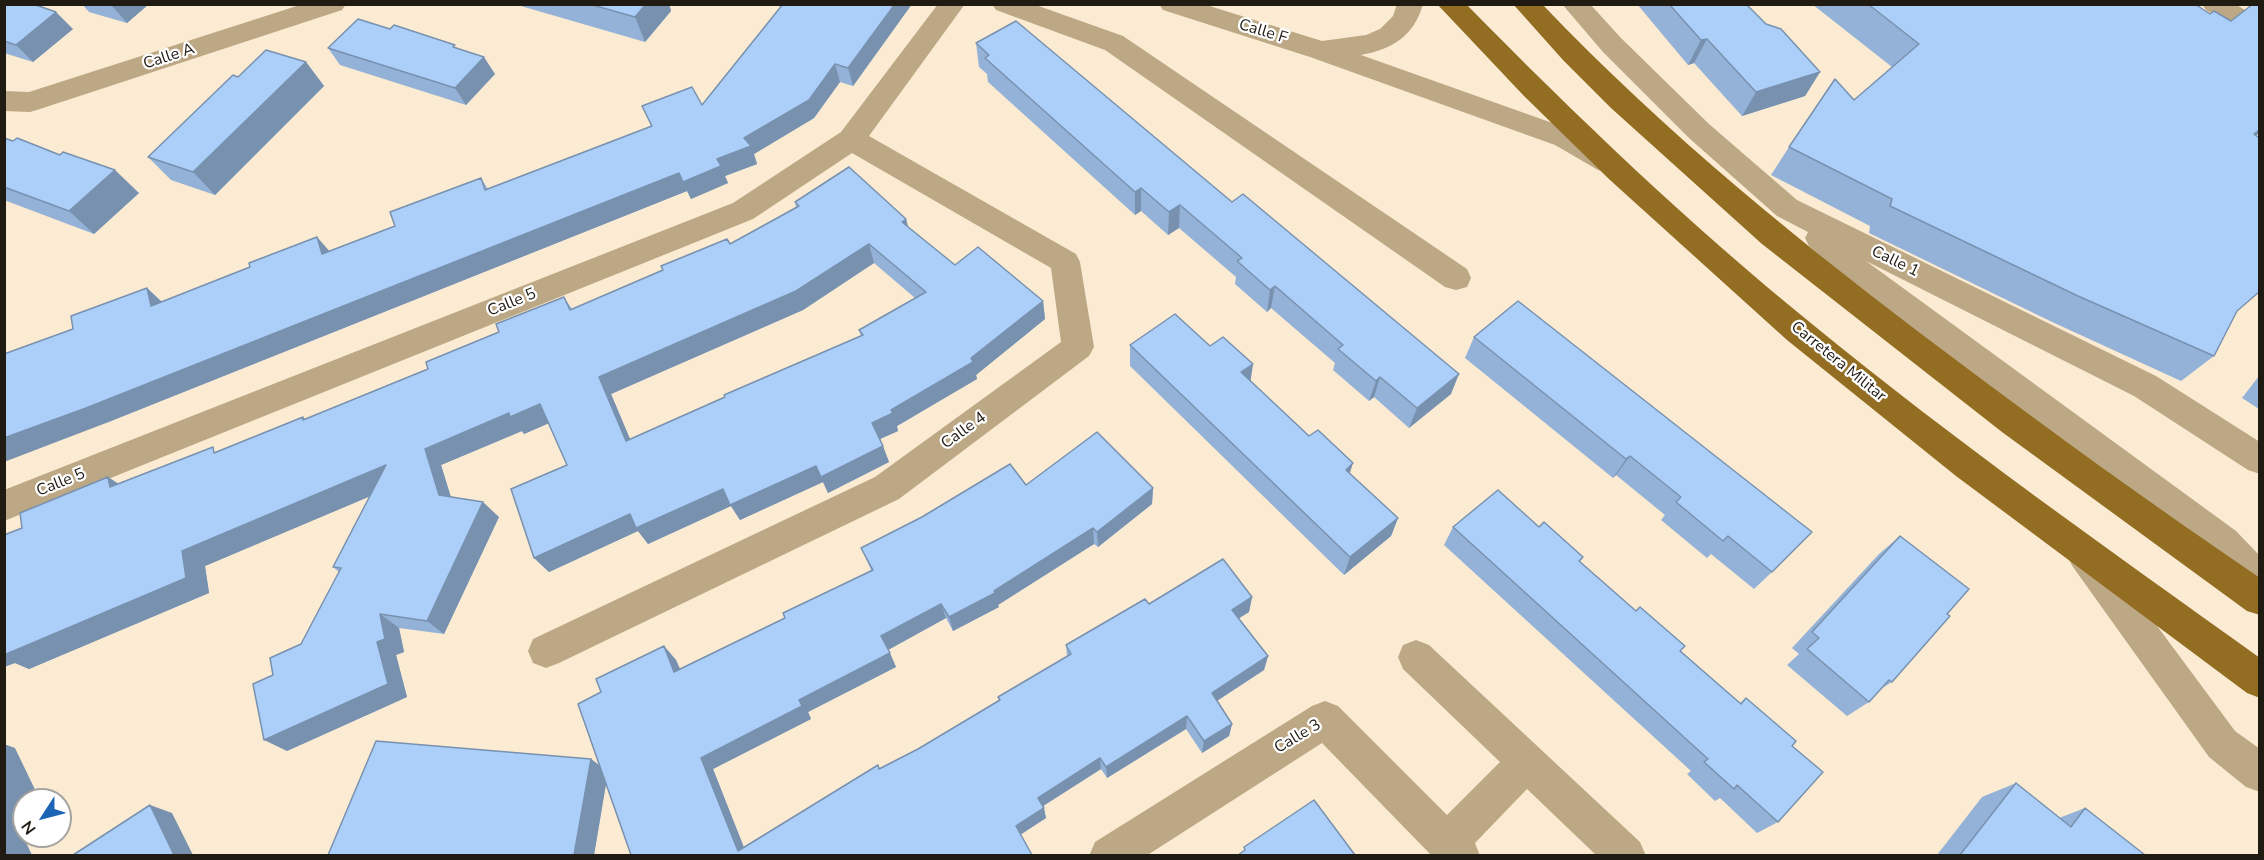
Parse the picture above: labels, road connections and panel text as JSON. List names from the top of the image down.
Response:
{
  "streets": {
    "main road": ["Carretera Militar"],
    "street": [
      "Calle F",
      "Calle A",
      "Calle 1",
      "Calle 5",
      "Calle 4",
      "Calle 3"
    ]
  },
  "crossings": [
    ["Calle F", "Carretera Militar"],
    ["Calle 5", "Calle 4"]
  ],
  "north": "bottom left"
}
